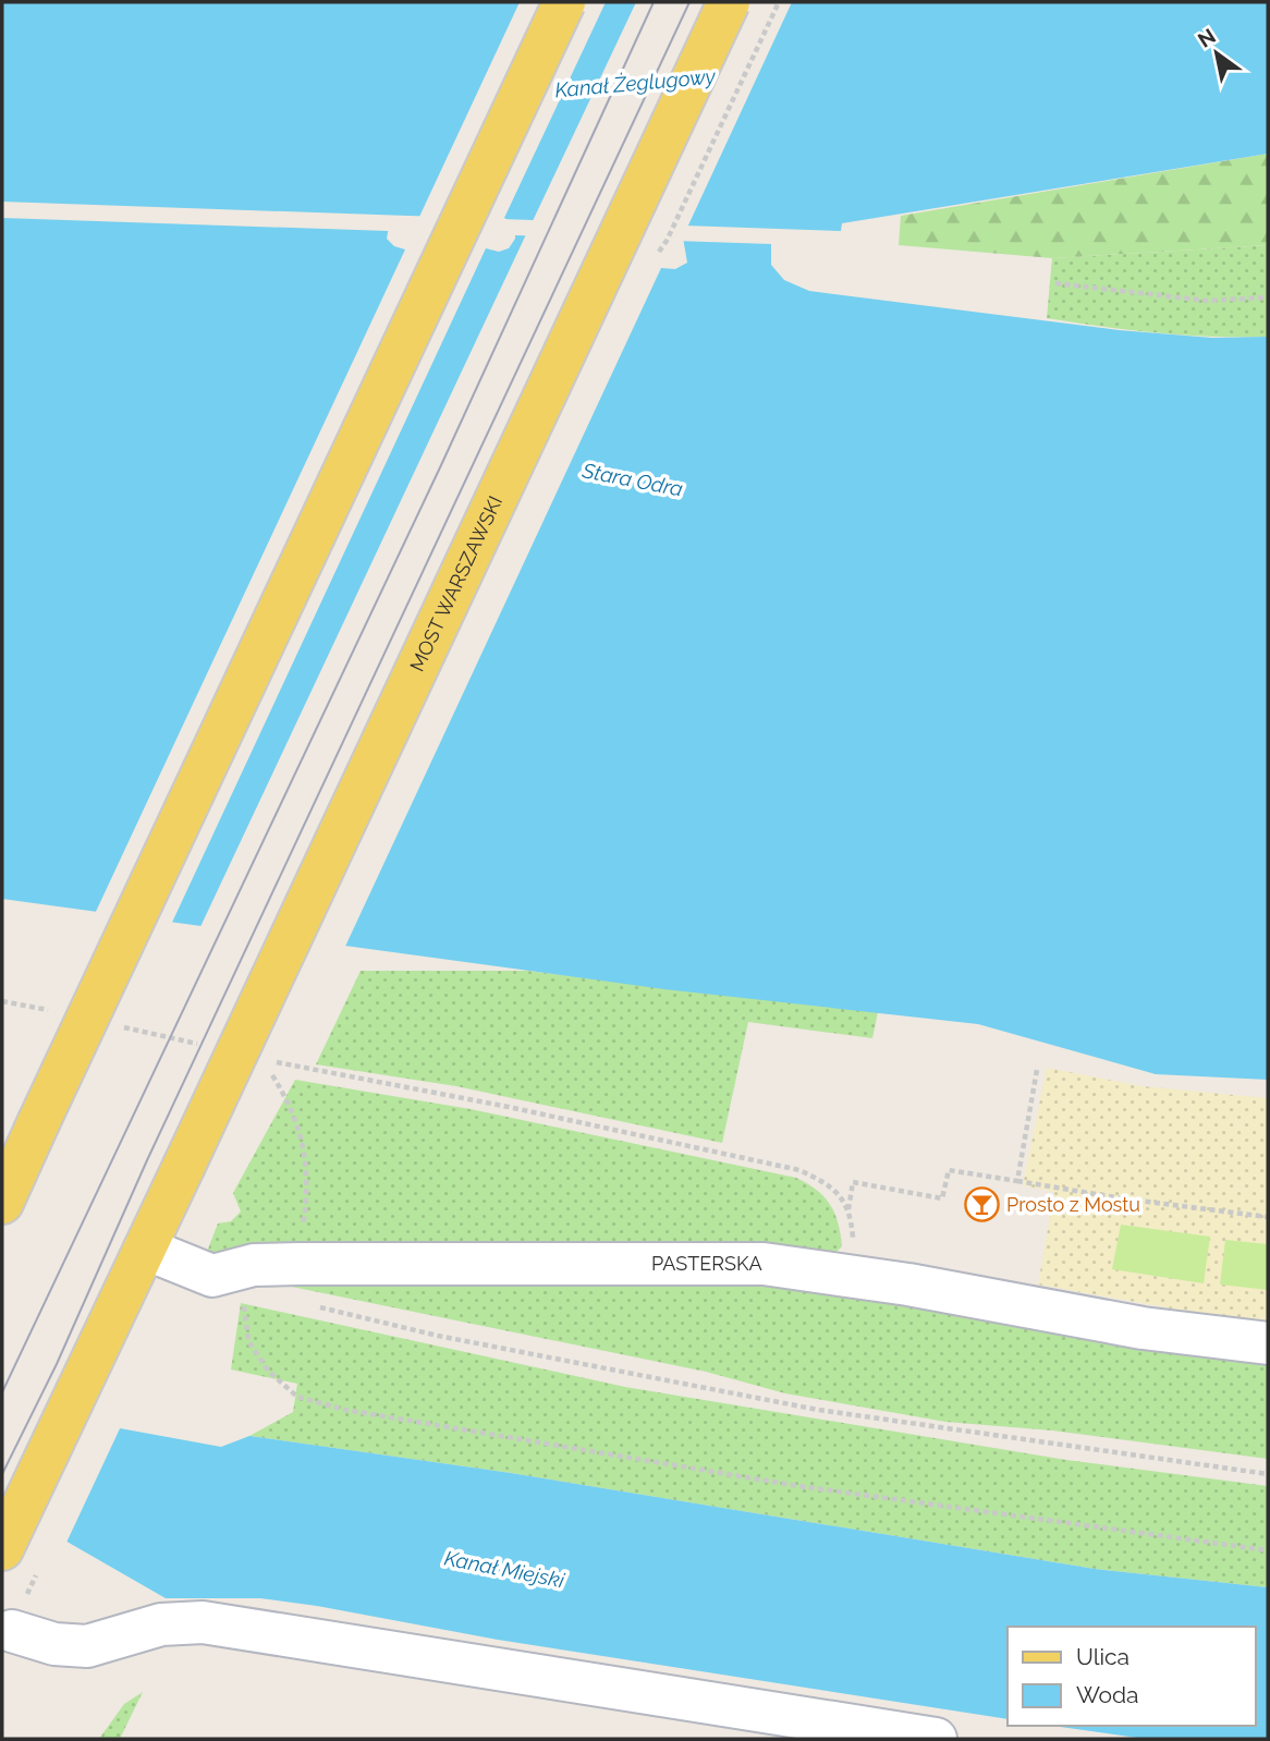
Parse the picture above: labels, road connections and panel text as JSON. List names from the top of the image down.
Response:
{
  "streets": {
    "main road": ["MOST WARSZAWSKI"],
    "lane": ["PASTERSKA"]
  },
  "water": ["Kanał Żeglugowy", "Stara Odra", "Kanał Miejski"],
  "places": {
    "bar": ["Prosto z Mostu"]
  },
  "legend": ["Ulica", "Woda"],
  "north": "top left"
}
